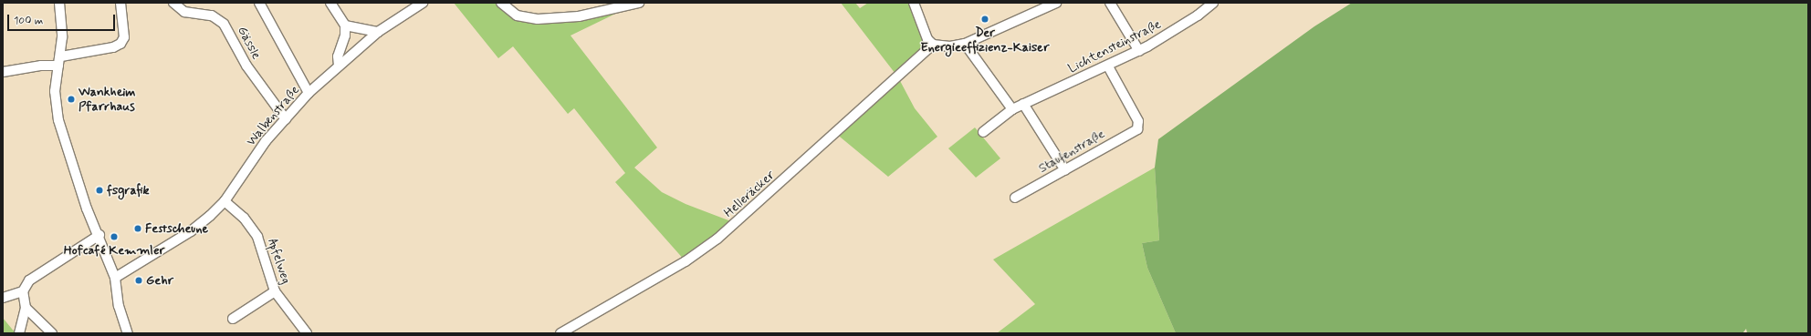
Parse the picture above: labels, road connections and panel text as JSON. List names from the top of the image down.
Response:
{
  "streets": {
    "street": [
      "Gässle",
      "Lichtensteinstraße",
      "Walbenstraße",
      "Staufenstraße",
      "Helleräcker",
      "Apfelweg"
    ]
  },
  "crossings": [
    ["Gässle", "Walbenstraße"],
    ["Lichtensteinstraße", "Staufenstraße"],
    ["Walbenstraße", "Apfelweg"]
  ],
  "places": [
    "Der Energieeffizienz-Kaiser",
    "Wankheim Pfarrhaus",
    "fsgrafik",
    "Festscheune",
    "Hofcafé Kemmler",
    "Gehr"
  ],
  "scale_bar": "100 m"
}
